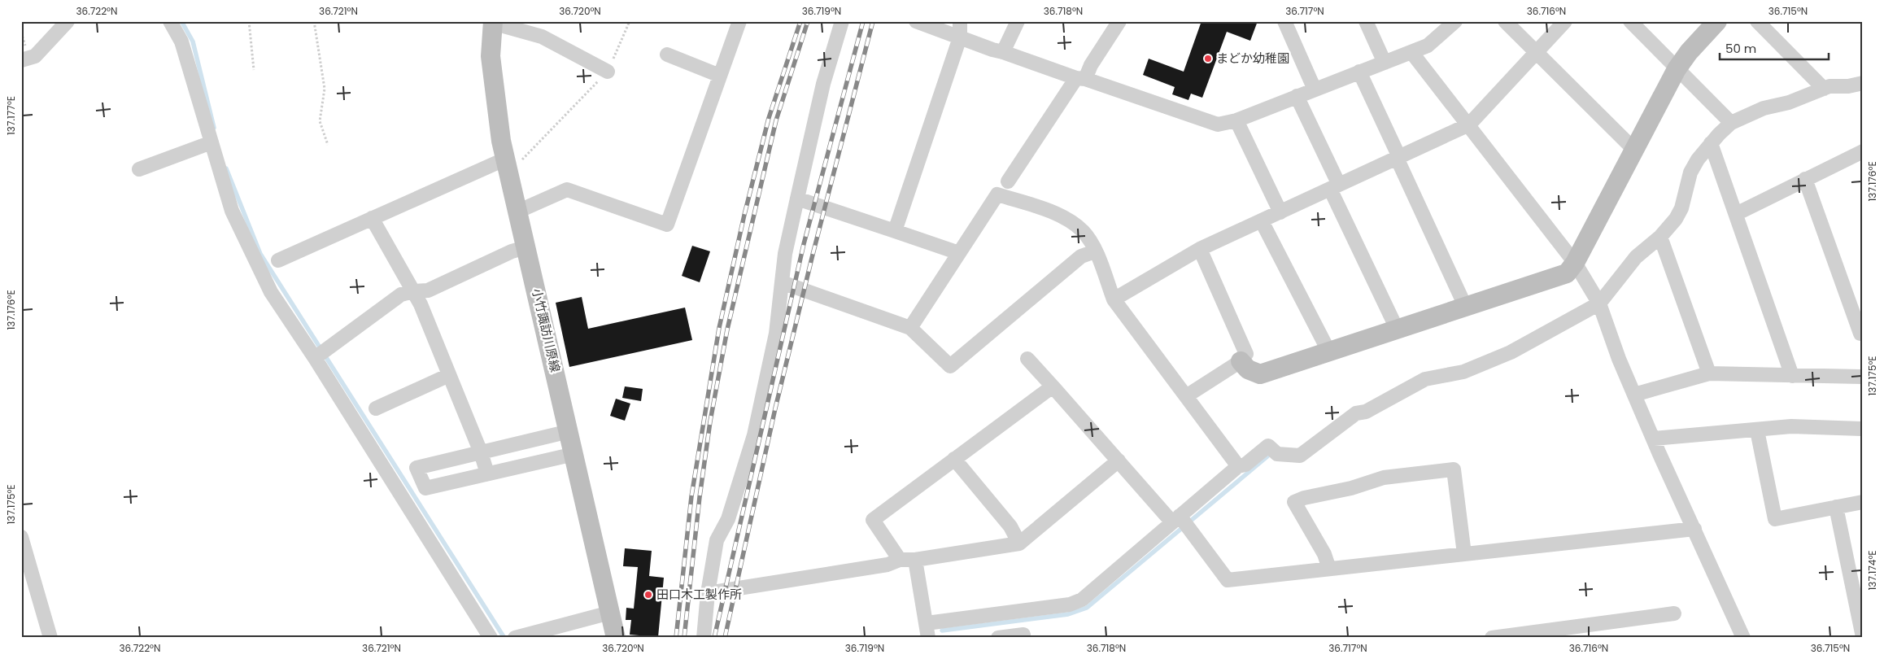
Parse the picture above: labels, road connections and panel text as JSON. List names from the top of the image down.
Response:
{
  "streets": {
    "street": ["小竹諏訪川原線"]
  },
  "places": ["まどか幼稚園", "田口木工製作所"],
  "scale_bar": "50 m",
  "coordinates": [
    "36.722°N",
    "36.721°N",
    "36.720°N",
    "36.719°N",
    "36.718°N",
    "36.717°N",
    "36.716°N",
    "36.715°N",
    "137.177°E",
    "137.176°E",
    "137.175°E",
    "137.174°E"
  ]
}
